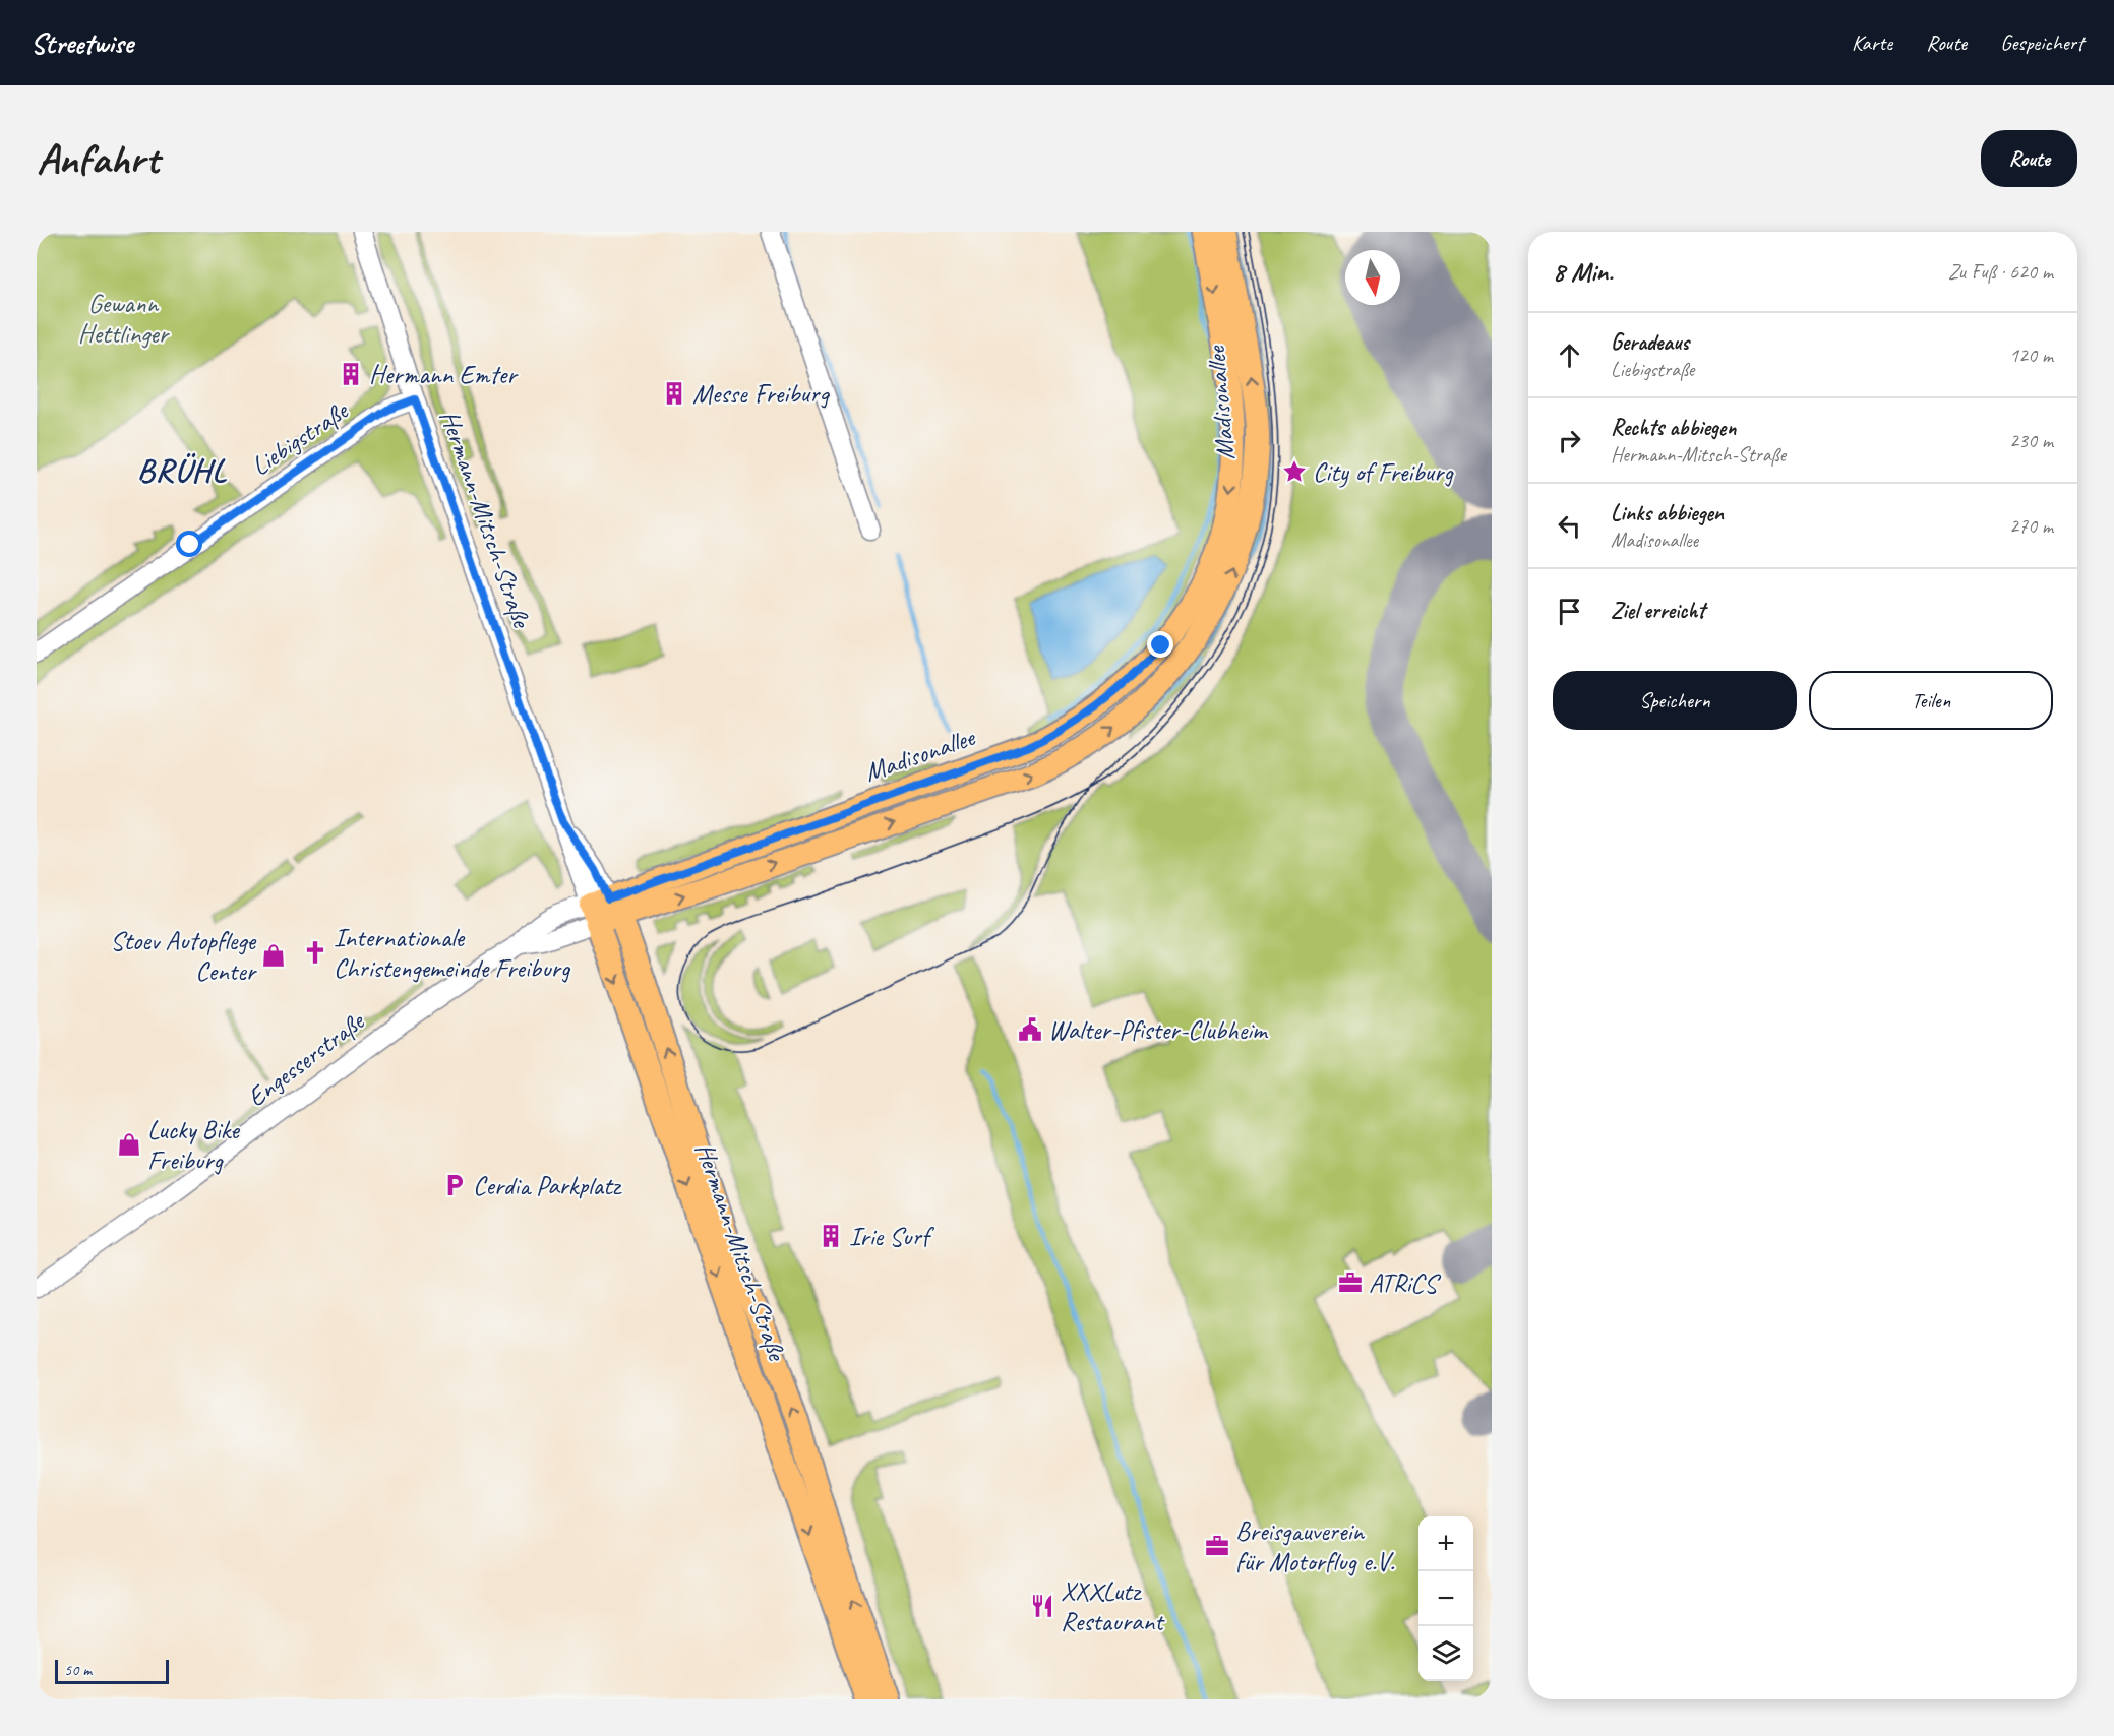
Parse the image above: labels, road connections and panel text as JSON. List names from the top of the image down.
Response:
{
  "streets": {
    "main road": ["Madisonallee", "Hermann-Mitsch-Straße"],
    "street": ["Liebigstraße", "Engesserstraße"]
  },
  "crossings": [
    ["Madisonallee", "Hermann-Mitsch-Straße"],
    ["Madisonallee", "Engesserstraße"],
    ["Liebigstraße", "Hermann-Mitsch-Straße"],
    ["Hermann-Mitsch-Straße", "Engesserstraße"]
  ],
  "districts": ["BRÜHL"],
  "parks": ["Gewann Hettlinger"],
  "places": {
    "building": ["Hermann Emter", "Messe Freiburg", "Irie Surf"],
    "place": ["City of Freiburg"],
    "church": ["Internationale Christengemeinde Freiburg"],
    "shop": ["Stoev Autopflege Center", "Lucky Bike Freiburg"],
    "public building": ["Walter-Pfister-Clubheim"],
    "parking": ["Cerdia Parkplatz"],
    "office": ["ATRiCS", "Breisgauverein für Motorflug e.V."],
    "restaurant": ["XXXLutz Restaurant"]
  },
  "scale_bar": "50 m",
  "north": "bottom",
  "page": {
    "header": "Streetwise",
    "nav": ["Karte", "Route", "Gespeichert"],
    "buttons": [
      "Route",
      ["Speichern", "Teilen"]
    ],
    "title": "Anfahrt",
    "heading": ["8 Min.", "Zu Fuß · 620 m"],
    "list": [
      ["Geradeaus", "Liebigstraße", "120 m"],
      ["Rechts abbiegen", "Hermann-Mitsch-Straße", "230 m"],
      ["Links abbiegen", "Madisonallee", "270 m"],
      "Ziel erreicht"
    ],
    "map_buttons": ["+", "−"],
    "scale": "50 m"
  }
}
